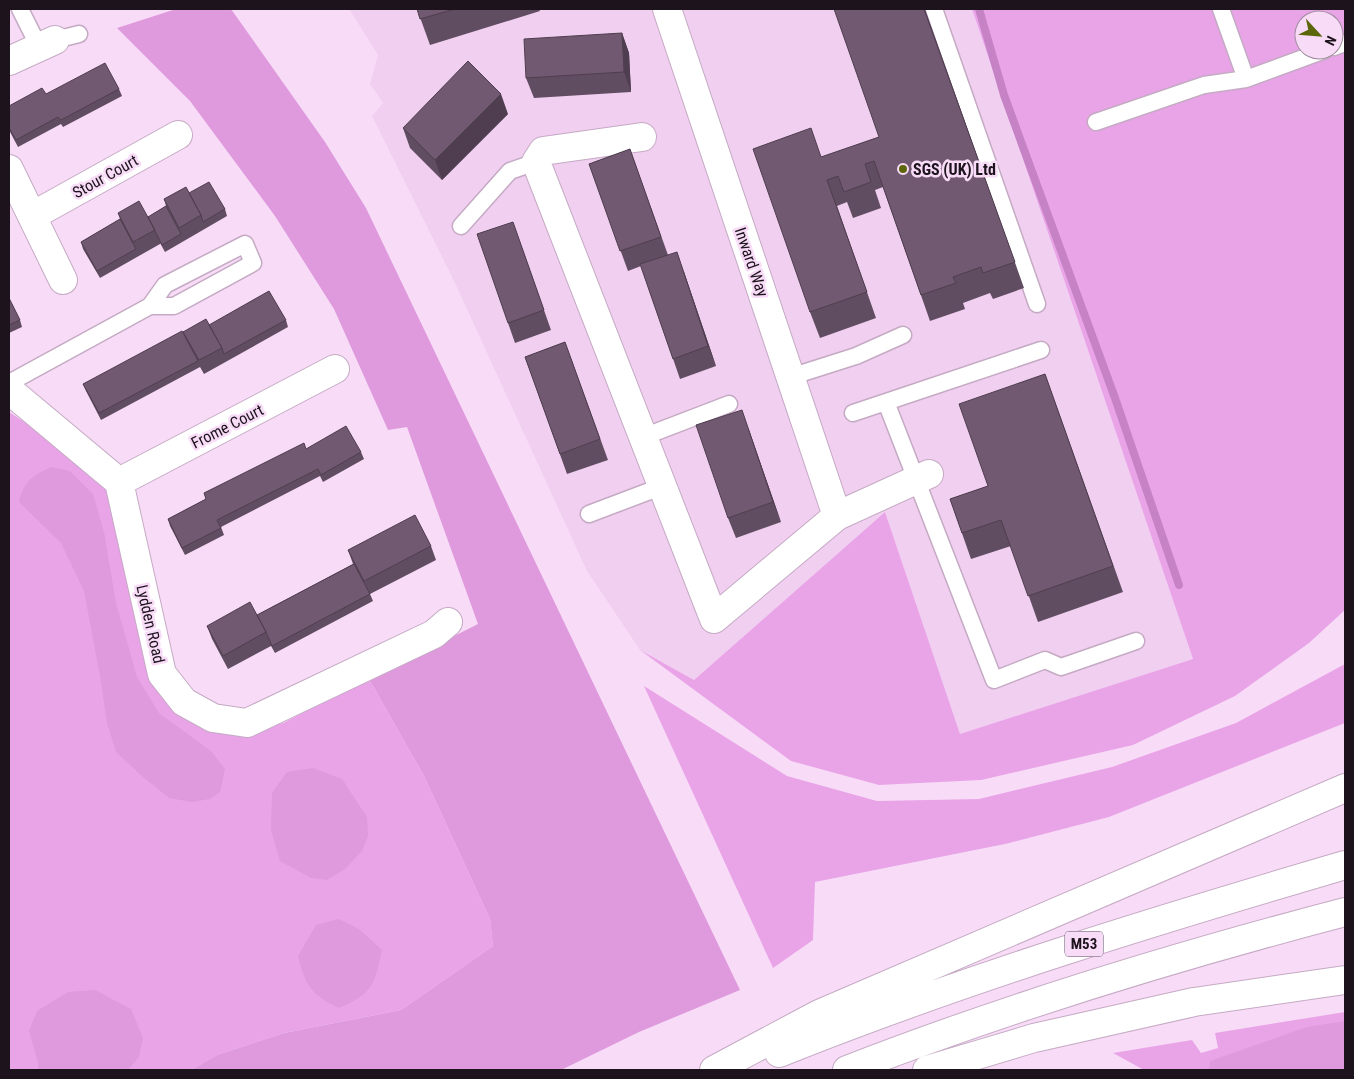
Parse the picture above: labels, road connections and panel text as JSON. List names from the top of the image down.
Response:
{
  "streets": {
    "main road": [
      "Stour Court",
      "Inward Way",
      "Frome Court",
      "Lydden Road",
      "M53"
    ]
  },
  "crossings": [
    ["Frome Court", "Lydden Road"]
  ],
  "places": ["SGS (UK) Ltd"],
  "north": "bottom right"
}
